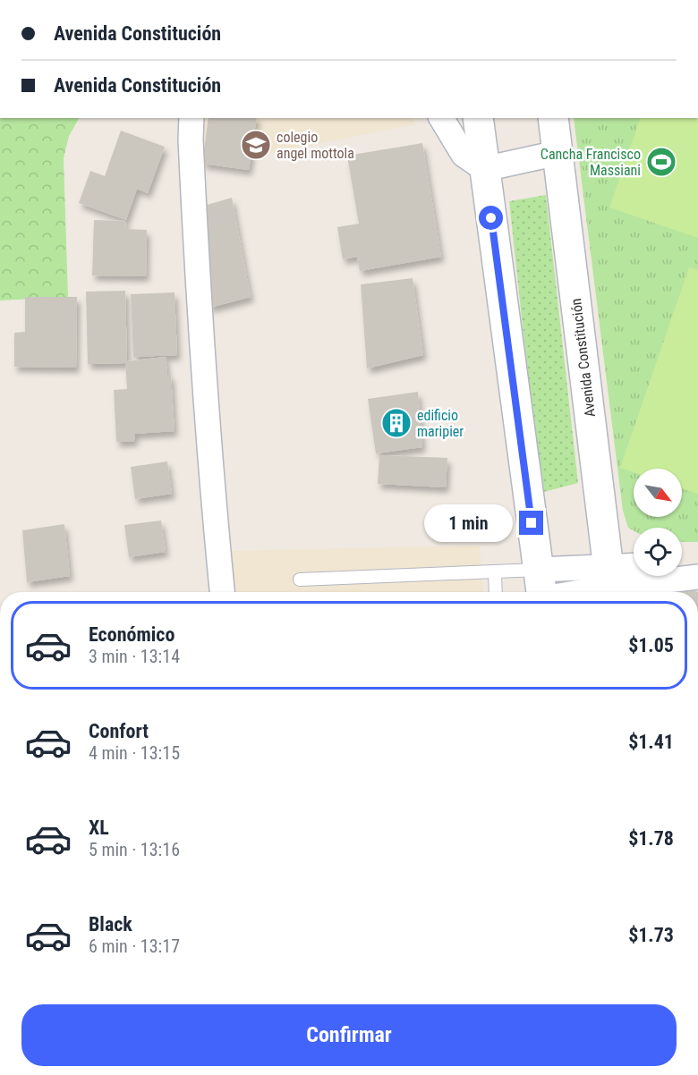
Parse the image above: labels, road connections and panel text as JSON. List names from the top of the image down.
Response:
{
  "streets": {
    "main road": ["Avenida Constitución"]
  },
  "places": {
    "school or university": ["colegio angel mottola"],
    "sports": ["Cancha Francisco Massiani"],
    "building": ["edificio maripier"]
  },
  "north": "bottom right",
  "page": {
    "banner": ["Avenida Constitución", "Avenida Constitución"],
    "bubble": "1 min",
    "list": [
      {
        "name": "Económico",
        "note": "3 min · 13:14",
        "value": "$1.05"
      },
      {
        "name": "Confort",
        "note": "4 min · 13:15",
        "value": "$1.41"
      },
      {
        "name": "XL",
        "note": "5 min · 13:16",
        "value": "$1.78"
      },
      {
        "name": "Black",
        "note": "6 min · 13:17",
        "value": "$1.73"
      }
    ],
    "buttons": "Confirmar"
  }
}
